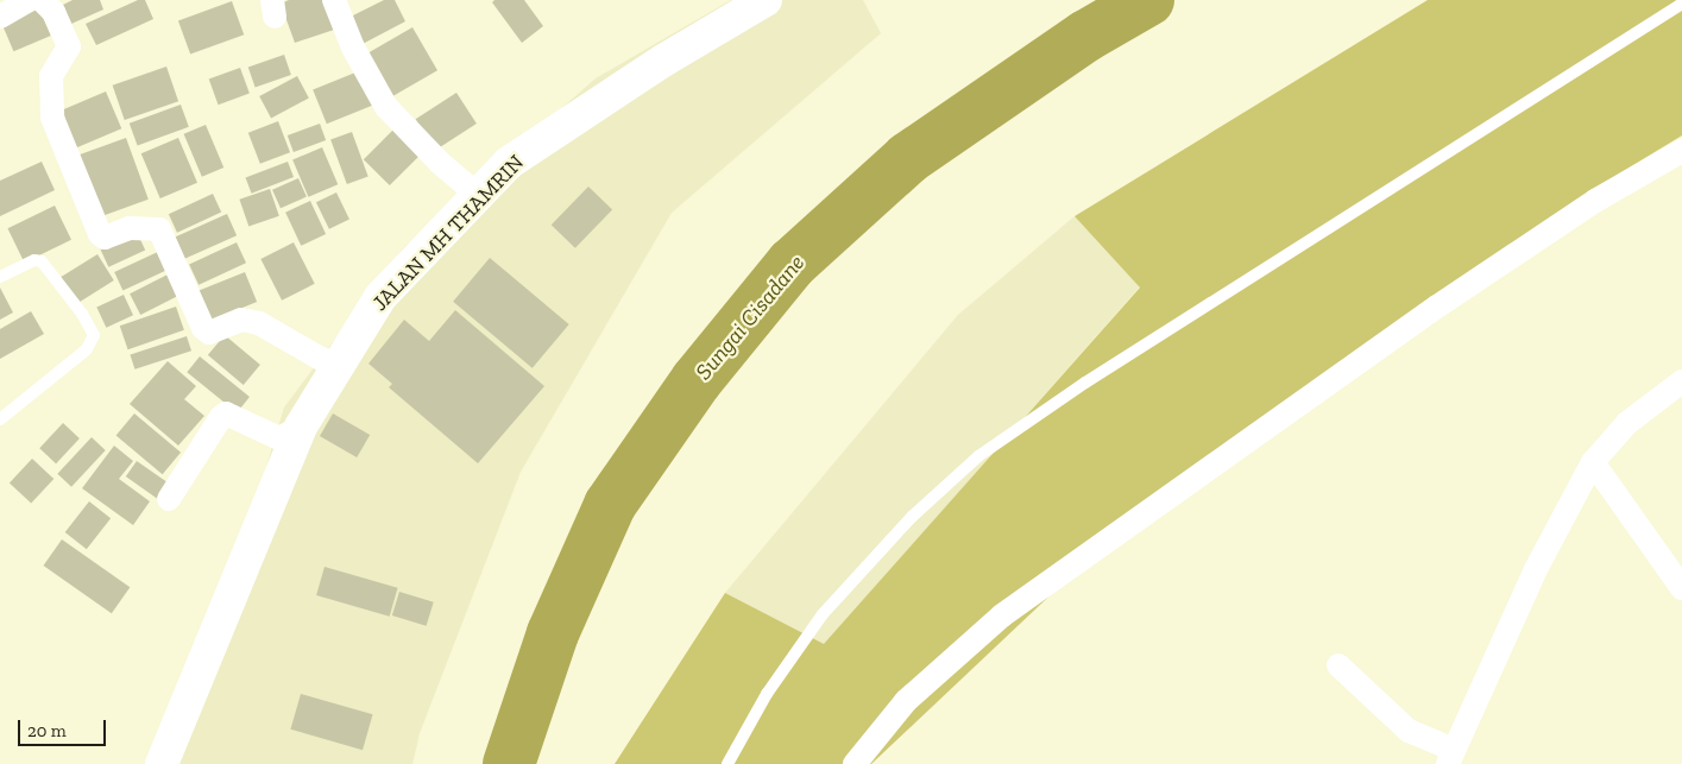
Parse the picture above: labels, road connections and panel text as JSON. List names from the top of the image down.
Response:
{
  "streets": {
    "street": ["JALAN MH THAMRIN"]
  },
  "water": ["Sungai Cisadane"],
  "scale_bar": "20 m"
}
